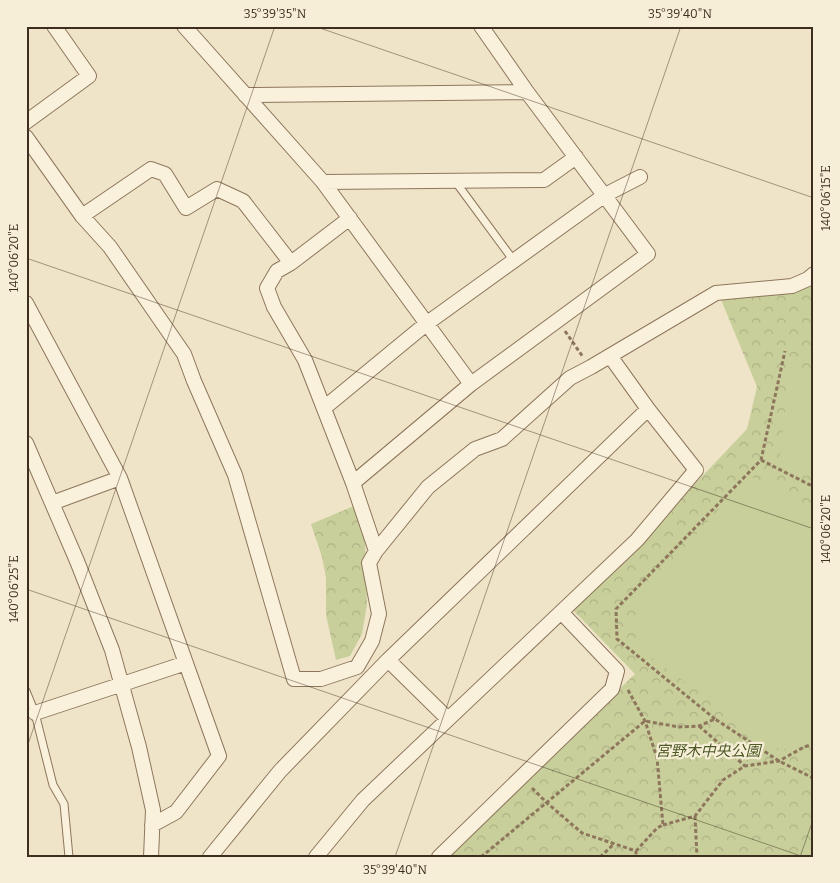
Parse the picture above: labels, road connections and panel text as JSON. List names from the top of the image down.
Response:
{
  "parks": ["宮野木中央公園"],
  "coordinates": [
    "35°39'35\"N",
    "35°39'40\"N",
    "140°06'15\"E",
    "140°06'20\"E",
    "140°06'25\"E"
  ]
}
